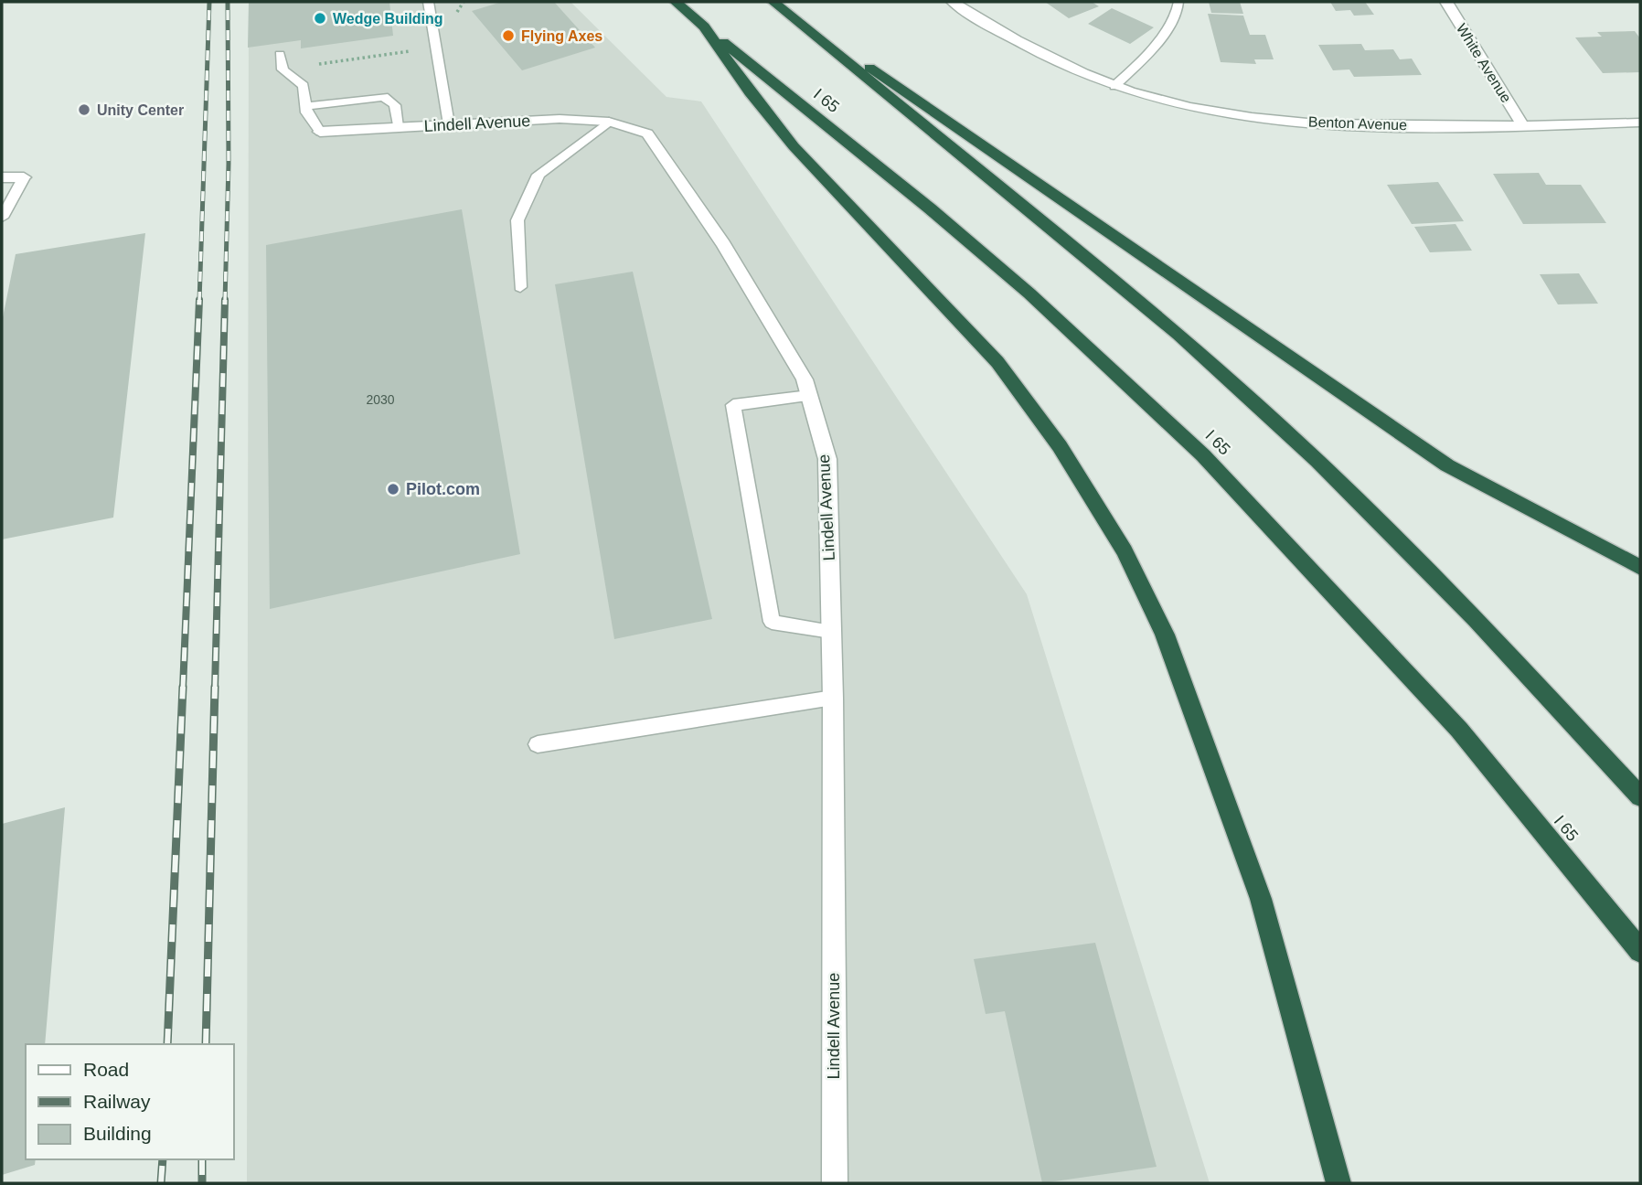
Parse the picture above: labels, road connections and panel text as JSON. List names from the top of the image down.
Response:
{
  "streets": {
    "highway": ["I 65"],
    "street": ["White Avenue", "Lindell Avenue", "Benton Avenue"]
  },
  "crossings": [
    ["White Avenue", "Benton Avenue"]
  ],
  "places": [
    "Wedge Building",
    "Flying Axes",
    "Unity Center",
    "Pilot.com"
  ],
  "house_numbers": ["2030"],
  "legend": ["Road", "Railway", "Building"]
}
